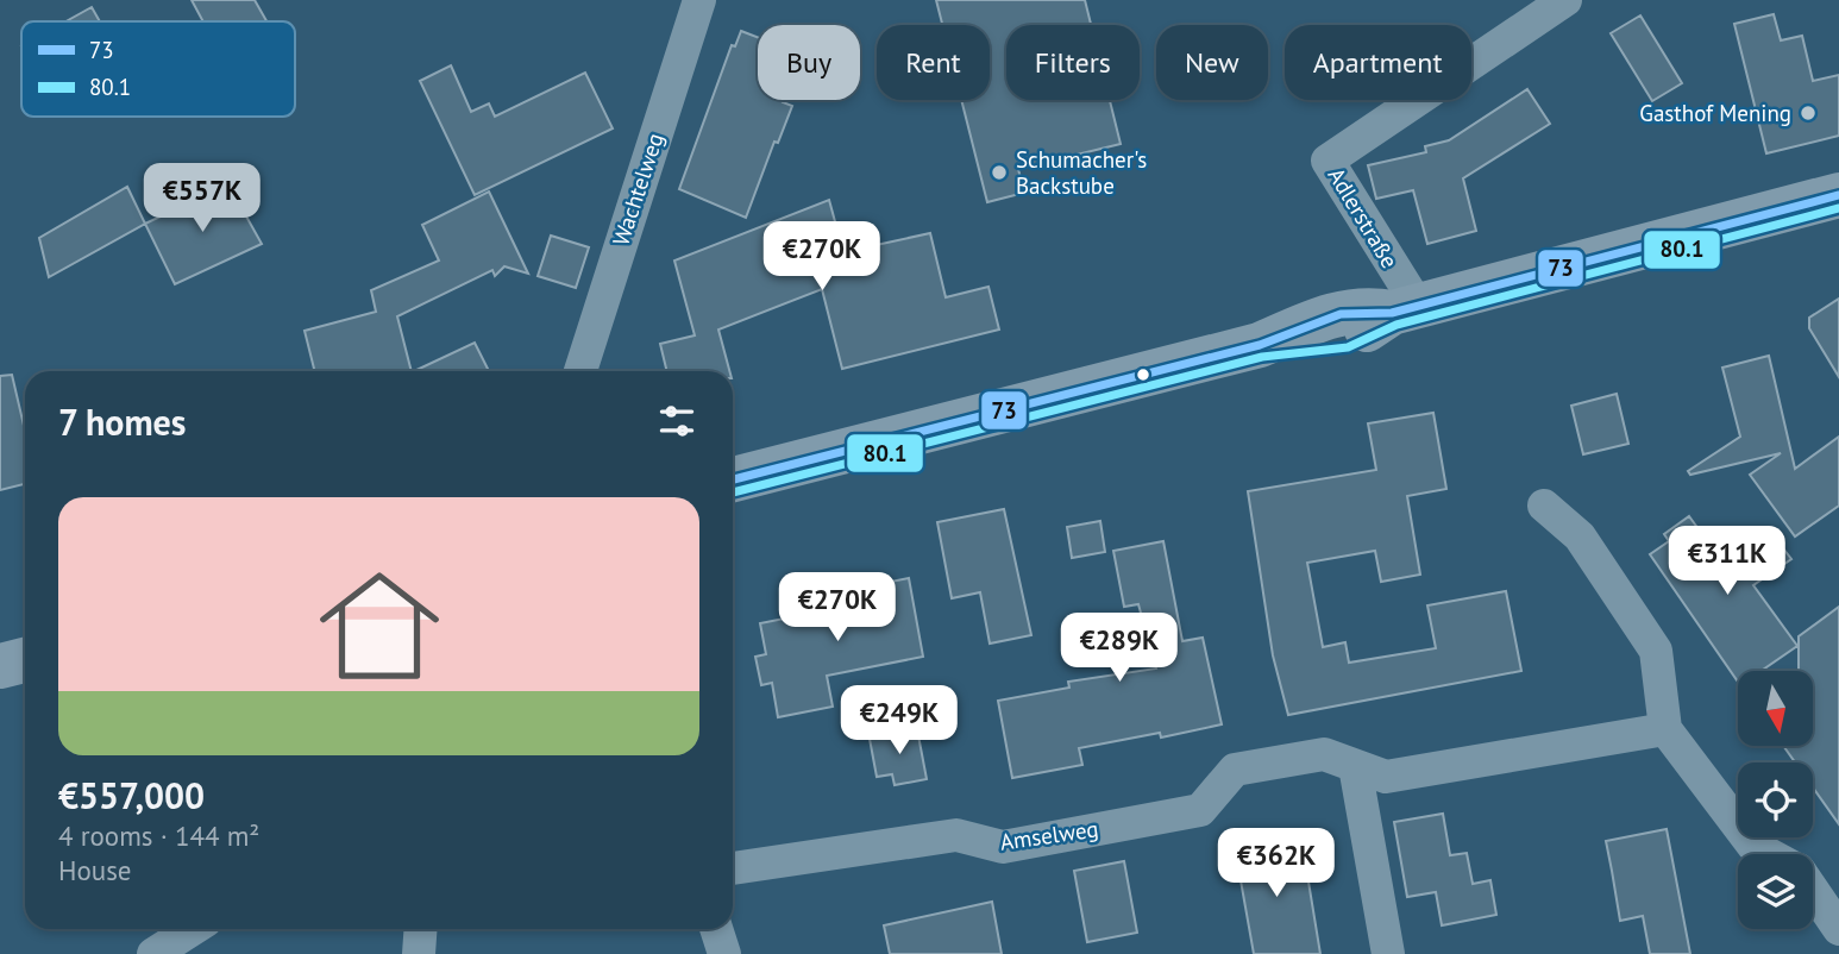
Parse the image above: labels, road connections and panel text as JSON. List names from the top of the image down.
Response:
{
  "streets": {
    "street": ["Wachtelweg", "Adlerstraße", "Amselweg"]
  },
  "places": ["Gasthof Mening", "Schumacher's Backstube"],
  "lines": ["transit line 73", "transit line 80.1"],
  "legend": ["73", "80.1"],
  "north": "bottom",
  "page": {
    "chip": [
      "Buy",
      "Rent",
      "Filters",
      "New",
      "Apartment"
    ],
    "price": [
      "€557K",
      "€270K",
      "€311K",
      "€270K",
      "€289K",
      "€249K",
      "€362K"
    ],
    "heading": "7 homes",
    "list": [
      {
        "name": "€557,000",
        "note": "4 rooms · 144 m² · House"
      }
    ]
  }
}
